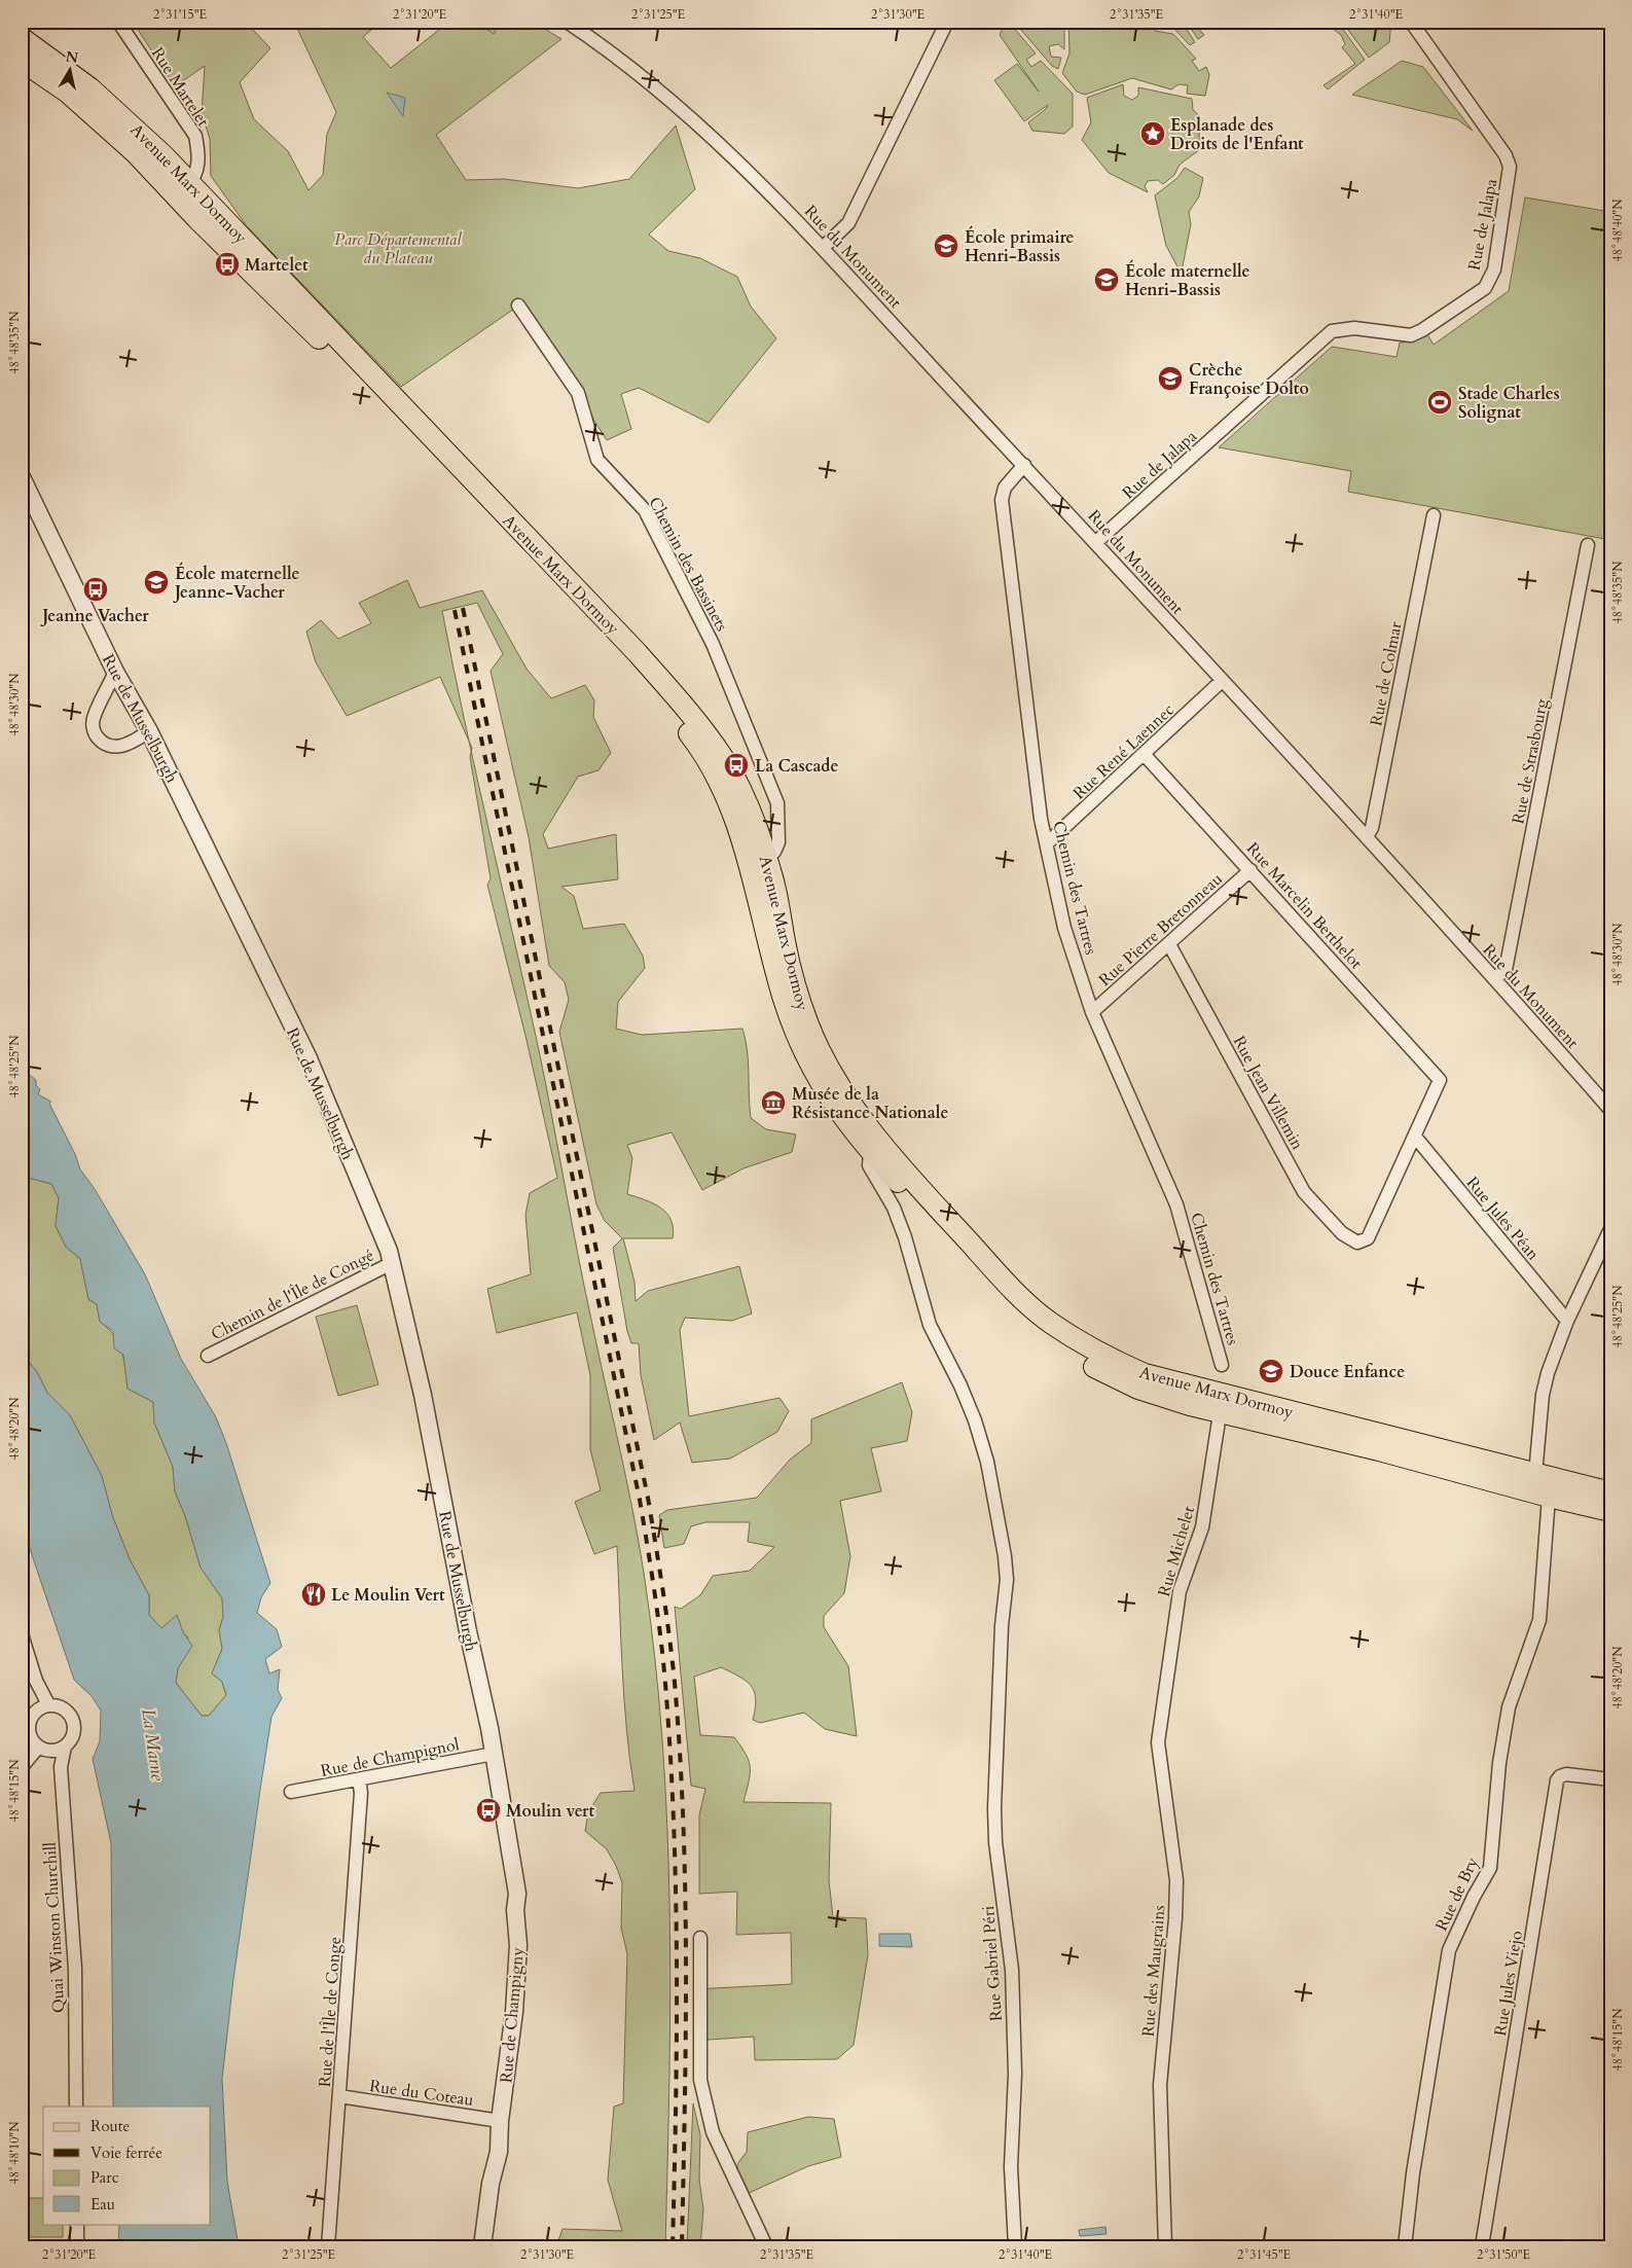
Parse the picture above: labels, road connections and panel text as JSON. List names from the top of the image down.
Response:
{
  "streets": {
    "main road": ["Avenue Marx Dormoy"],
    "street": [
      "Rue Martelet",
      "Rue de Jalapa",
      "Rue du Monument",
      "Chemin des Bassinets",
      "Rue de Colmar",
      "Rue de Musselburgh",
      "Rue René Laennec",
      "Rue de Strasbourg",
      "Chemin des Tartres",
      "Rue Marcelin Berthelot",
      "Rue Pierre Bretonneau",
      "Rue Jean Villemin",
      "Rue Jules Péan",
      "Chemin de l'Île de Congé",
      "Rue Michelet",
      "Rue de Champignol",
      "Rue de Bry",
      "Quai Winston Churchill",
      "Rue Gabriel Péri",
      "Rue des Maugrains",
      "Rue Jules Viejo",
      "Rue de l'Île de Conge",
      "Rue de Champigny",
      "Rue du Coteau"
    ]
  },
  "crossings": [
    ["Rue Martelet", "Avenue Marx Dormoy"],
    ["Avenue Marx Dormoy", "Chemin des Bassinets"],
    ["Avenue Marx Dormoy", "Rue Michelet"],
    ["Avenue Marx Dormoy", "Rue de Bry"],
    ["Avenue Marx Dormoy", "Rue Gabriel Péri"],
    ["Rue de Jalapa", "Rue du Monument"],
    ["Rue du Monument", "Rue de Colmar"],
    ["Rue du Monument", "Rue René Laennec"],
    ["Rue du Monument", "Rue de Strasbourg"],
    ["Rue du Monument", "Chemin des Tartres"],
    ["Rue de Musselburgh", "Chemin de l'Île de Congé"],
    ["Rue de Musselburgh", "Rue de Champignol"],
    ["Rue de Musselburgh", "Rue de Champigny"],
    ["Rue René Laennec", "Chemin des Tartres"],
    ["Rue René Laennec", "Rue Marcelin Berthelot"],
    ["Chemin des Tartres", "Rue Pierre Bretonneau"],
    ["Rue Marcelin Berthelot", "Rue Pierre Bretonneau"],
    ["Rue Marcelin Berthelot", "Rue Jean Villemin"],
    ["Rue Marcelin Berthelot", "Rue Jules Péan"],
    ["Rue Pierre Bretonneau", "Rue Jean Villemin"],
    ["Rue Jean Villemin", "Rue Jules Péan"],
    ["Rue Michelet", "Rue des Maugrains"],
    ["Rue de Champignol", "Rue de l'Île de Conge"],
    ["Rue de Champignol", "Rue de Champigny"],
    ["Rue de l'Île de Conge", "Rue du Coteau"],
    ["Rue de Champigny", "Rue du Coteau"]
  ],
  "water": ["La Marne"],
  "parks": ["Parc Départemental du Plateau"],
  "places": {
    "place": ["Esplanade des Droits de l'Enfant"],
    "school or university": [
      "École primaire Henri-Bassis",
      "École maternelle Henri-Bassis",
      "Crèche Françoise Dolto",
      "École maternelle Jeanne-Vacher",
      "Douce Enfance"
    ],
    "bus stop": [
      "Martelet",
      "Jeanne Vacher",
      "La Cascade",
      "Moulin vert"
    ],
    "sports": ["Stade Charles Solignat"],
    "museum": ["Musée de la Résistance Nationale"],
    "restaurant": ["Le Moulin Vert"]
  },
  "legend": [
    "Route",
    "Voie ferrée",
    "Parc",
    "Eau"
  ],
  "north": "top",
  "coordinates": [
    "2°31'15\"E",
    "2°31'20\"E",
    "2°31'25\"E",
    "2°31'30\"E",
    "2°31'35\"E",
    "2°31'40\"E",
    "48°48'40\"N",
    "48°48'35\"N",
    "48°48'30\"N",
    "48°48'25\"N",
    "48°48'20\"N",
    "48°48'15\"N",
    "48°48'10\"N",
    "2°31'45\"E",
    "2°31'50\"E"
  ]
}
